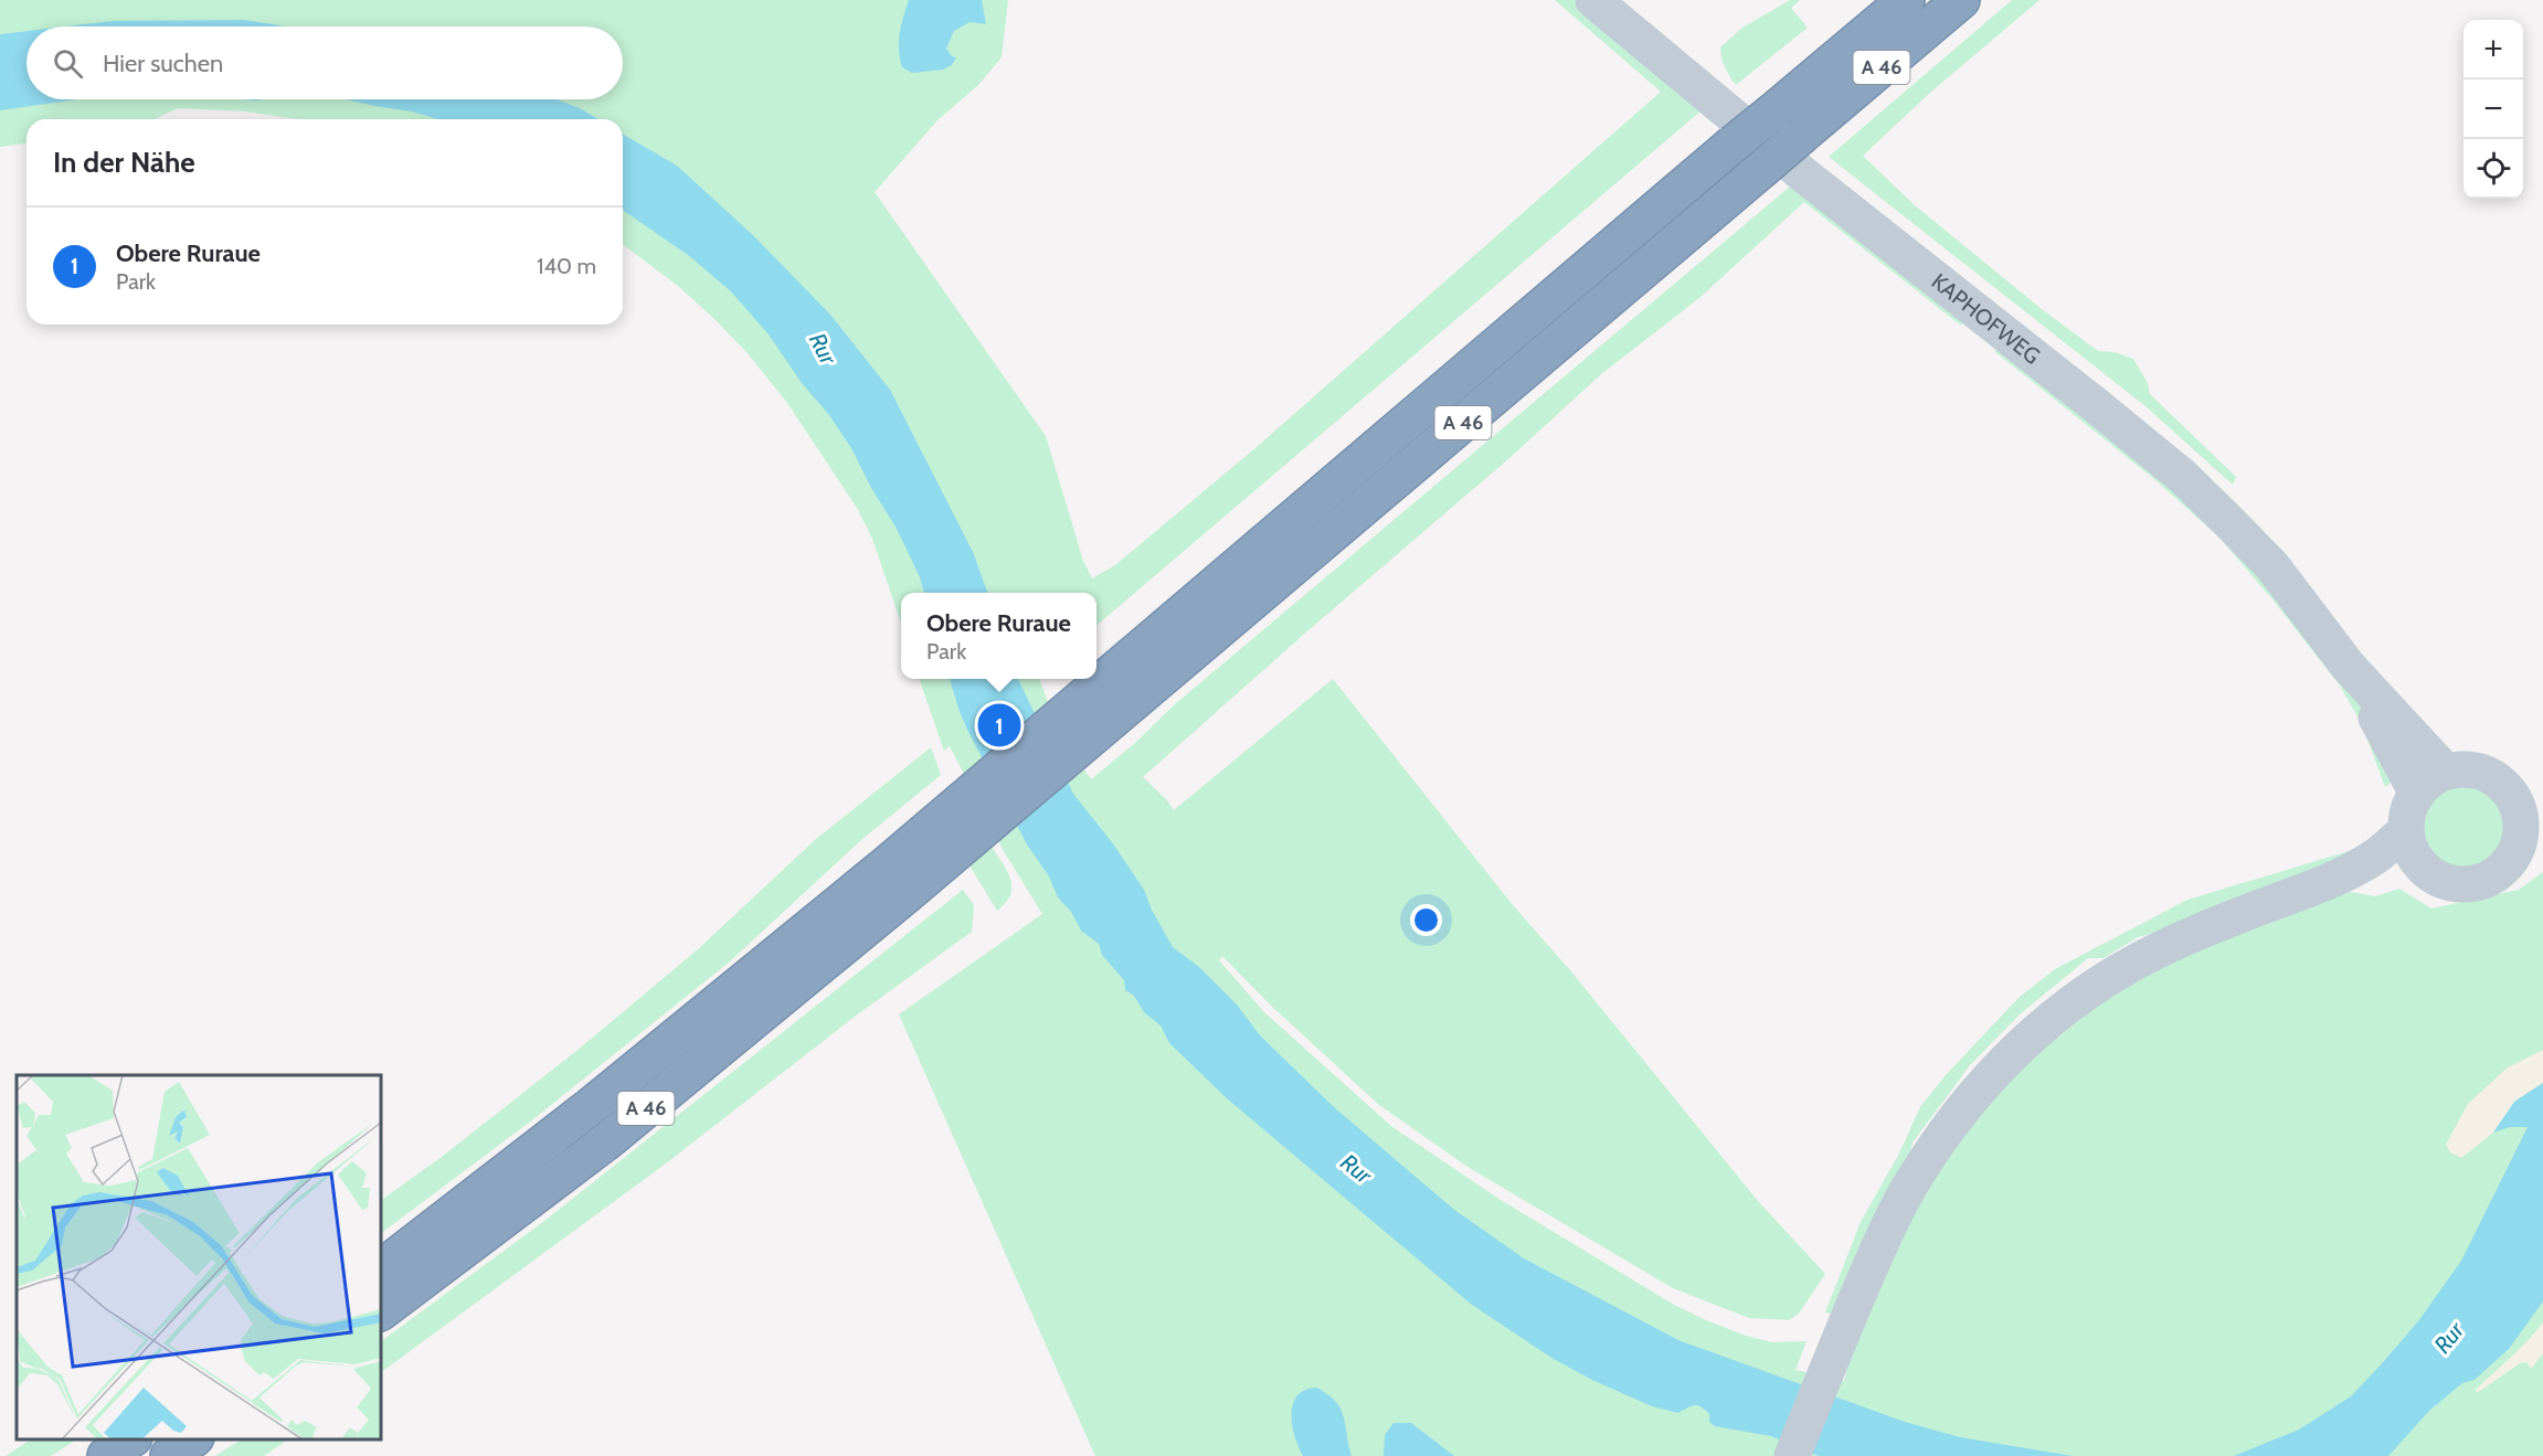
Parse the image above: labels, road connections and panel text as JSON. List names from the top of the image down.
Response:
{
  "streets": {
    "highway": ["A 46"],
    "main road": ["KAPHOFWEG"]
  },
  "water": ["Rur"],
  "page": {
    "map_buttons": ["+", "−"],
    "search": "Hier suchen",
    "heading": "In der Nähe",
    "list": [
      {
        "mark": "1",
        "name": "Obere Ruraue",
        "note": "Park",
        "value": "140 m"
      }
    ],
    "popup": ["Obere Ruraue", "Park"],
    "pins": "1"
  }
}
